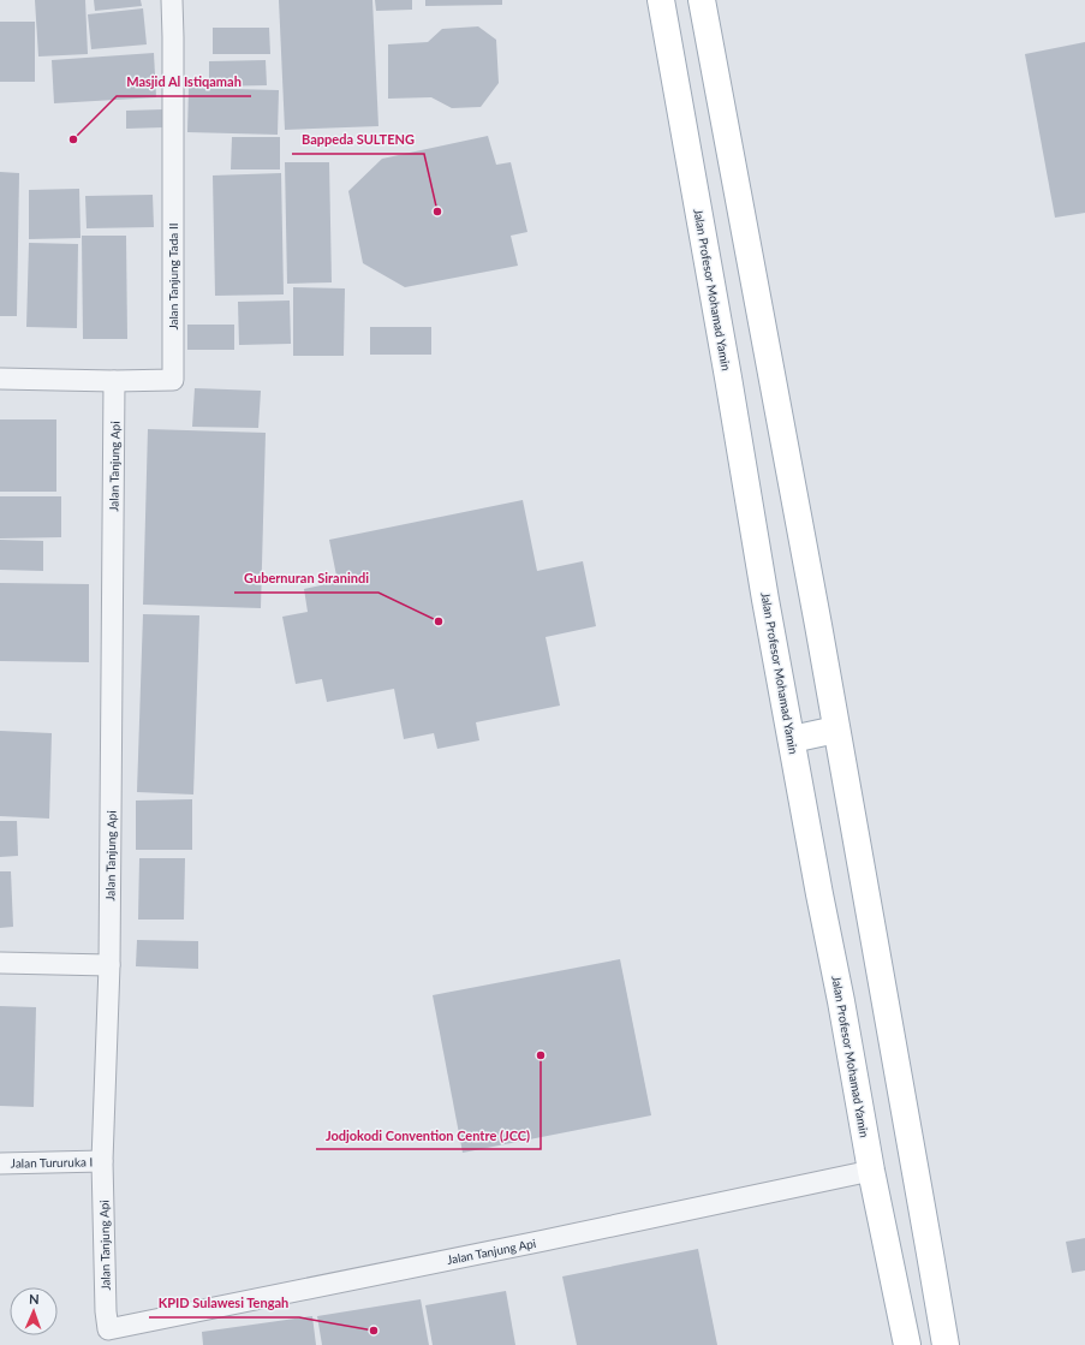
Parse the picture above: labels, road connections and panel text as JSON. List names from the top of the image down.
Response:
{
  "streets": {
    "main road": ["Jalan Profesor Mohamad Yamin"],
    "street": ["Jalan Tanjung Tada II", "Jalan Tanjung Api", "Jalan Tururuka I"]
  },
  "crossings": [
    ["Jalan Tanjung Tada II", "Jalan Tanjung Api"],
    ["Jalan Profesor Mohamad Yamin", "Jalan Tanjung Api"],
    ["Jalan Tanjung Api", "Jalan Tururuka I"]
  ],
  "places": [
    "Masjid Al Istiqamah",
    "Bappeda SULTENG",
    "Gubernuran Siranindi",
    "Jodjokodi Convention Centre (JCC)",
    "KPID Sulawesi Tengah"
  ],
  "north": "top"
}
